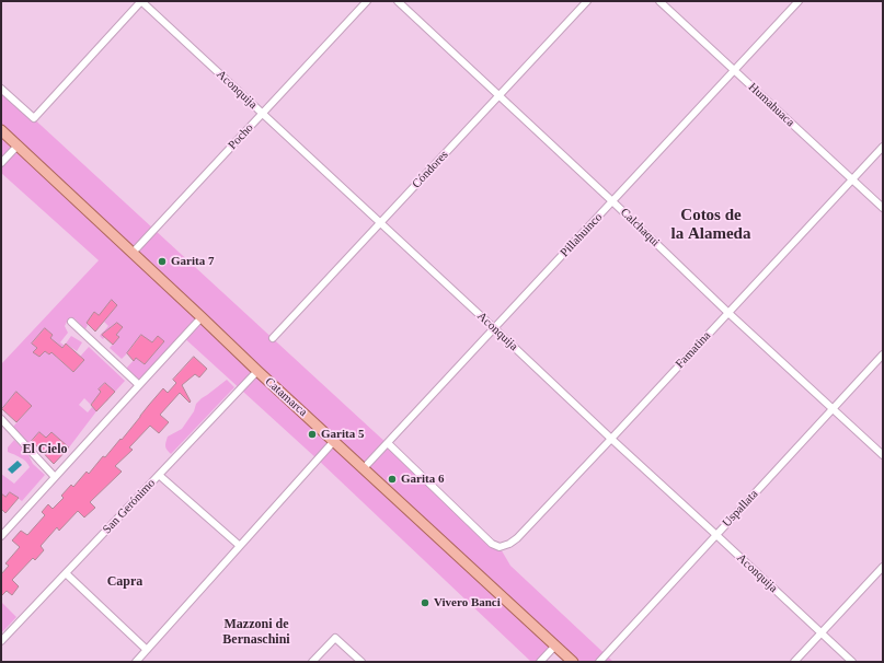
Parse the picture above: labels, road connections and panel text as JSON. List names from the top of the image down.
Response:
{
  "streets": {
    "main road": ["Catamarca"],
    "street": [
      "Aconquija",
      "Humahuaca",
      "Pocho",
      "Cóndores",
      "Calchaqui",
      "Pillahuinco",
      "Famatina",
      "San Gerónimo",
      "Uspallata"
    ]
  },
  "crossings": [
    ["Aconquija", "Pocho"],
    ["Aconquija", "Cóndores"],
    ["Aconquija", "Pillahuinco"],
    ["Aconquija", "Famatina"],
    ["Aconquija", "Uspallata"],
    ["Humahuaca", "Pillahuinco"],
    ["Humahuaca", "Famatina"],
    ["Pocho", "Catamarca"],
    ["Cóndores", "Calchaqui"],
    ["Calchaqui", "Pillahuinco"],
    ["Calchaqui", "Famatina"],
    ["Calchaqui", "Uspallata"],
    ["Pillahuinco", "Famatina"],
    ["Pillahuinco", "Catamarca"],
    ["Catamarca", "San Gerónimo"]
  ],
  "districts": [
    "Cotos de la Alameda",
    "El Cielo",
    "Capra",
    "Mazzoni de Bernaschini"
  ],
  "places": [
    "Garita 7",
    "Garita 5",
    "Garita 6",
    "Vivero Banci"
  ]
}
